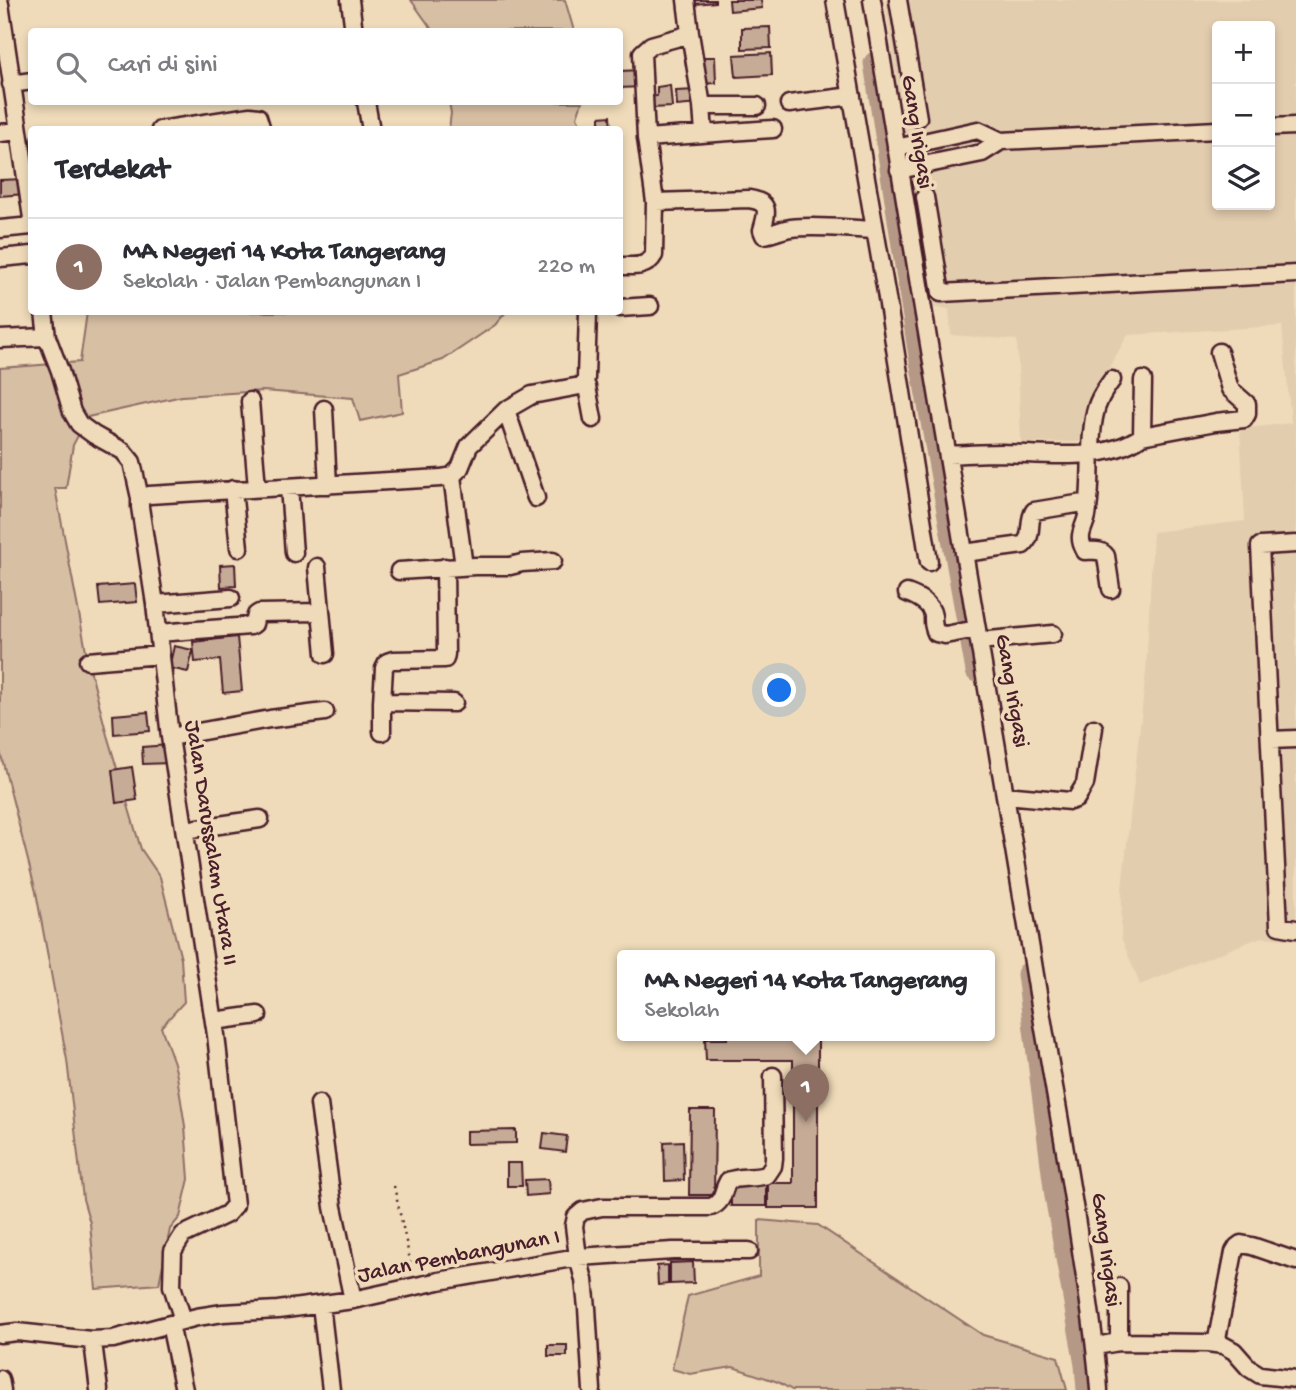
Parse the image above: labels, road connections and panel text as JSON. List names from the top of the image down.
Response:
{
  "streets": {
    "street": ["Gang Irigasi", "Jalan Darussalam Utara II", "Jalan Pembangunan I"]
  },
  "crossings": [
    ["Jalan Darussalam Utara II", "Jalan Pembangunan I"]
  ],
  "page": {
    "map_buttons": ["+", "−"],
    "search": "Cari di sini",
    "heading": "Terdekat",
    "list": [
      {
        "mark": "1",
        "name": "MA Negeri 14 Kota Tangerang",
        "note": "Sekolah · Jalan Pembangunan I",
        "value": "220 m"
      }
    ],
    "popup": ["MA Negeri 14 Kota Tangerang", "Sekolah"],
    "pins": "1"
  }
}
